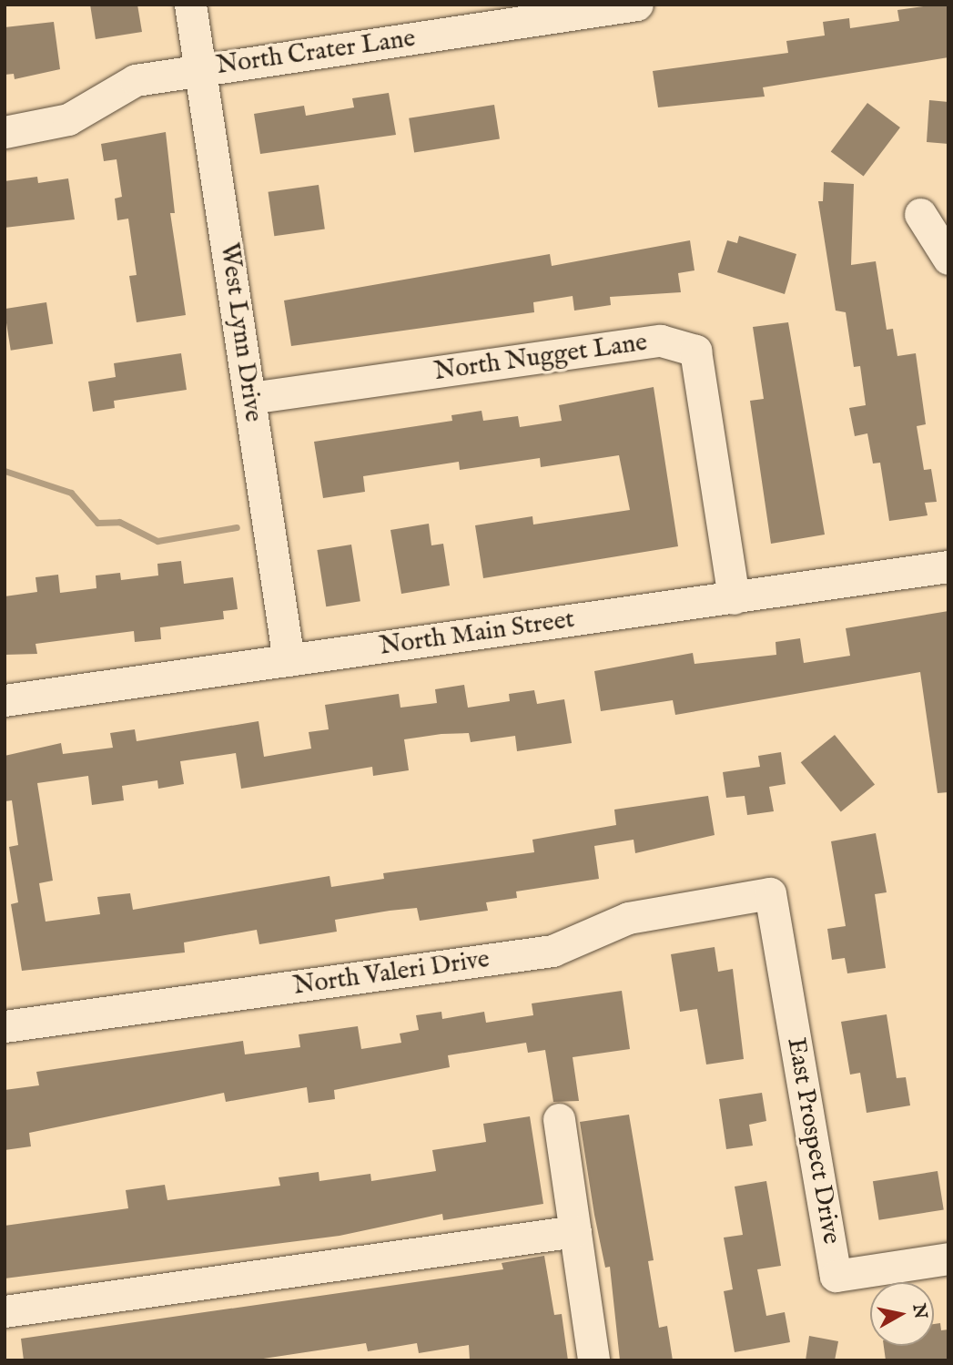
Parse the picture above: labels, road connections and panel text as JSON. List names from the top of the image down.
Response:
{
  "streets": {
    "street": [
      "North Crater Lane",
      "West Lynn Drive",
      "North Nugget Lane",
      "North Main Street",
      "North Valeri Drive",
      "East Prospect Drive"
    ]
  },
  "crossings": [
    ["North Crater Lane", "West Lynn Drive"],
    ["West Lynn Drive", "North Nugget Lane"],
    ["West Lynn Drive", "North Main Street"],
    ["North Nugget Lane", "North Main Street"],
    ["North Valeri Drive", "East Prospect Drive"]
  ],
  "north": "right"
}
